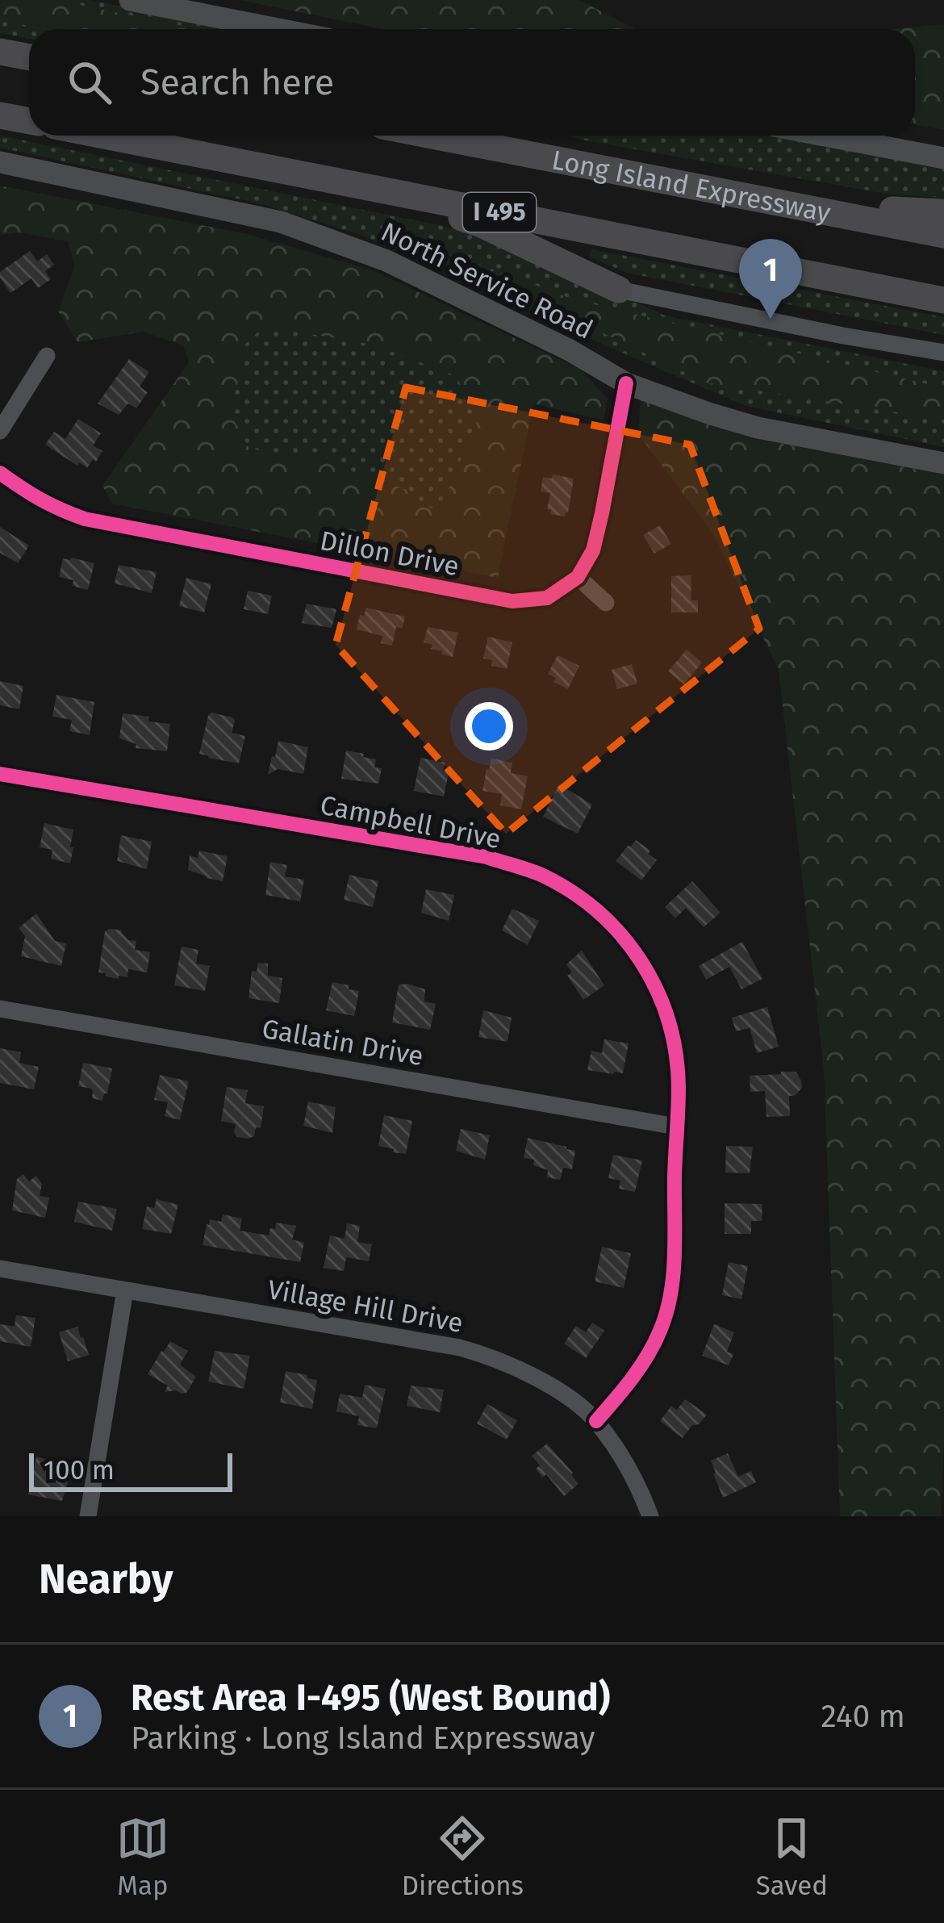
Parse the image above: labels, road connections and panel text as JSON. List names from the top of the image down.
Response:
{
  "streets": {
    "highway": ["Long Island Expressway", "I 495"],
    "main road": ["North Service Road"],
    "street": [
      "Dillon Drive",
      "Campbell Drive",
      "Gallatin Drive",
      "Village Hill Drive"
    ]
  },
  "crossings": [
    ["Campbell Drive", "Gallatin Drive"],
    ["Campbell Drive", "Village Hill Drive"]
  ],
  "scale_bar": "100 m",
  "page": {
    "search": "Search here",
    "pins": "1",
    "scale": "100 m",
    "heading": "Nearby",
    "list": [
      {
        "mark": "1",
        "name": "Rest Area I-495 (West Bound)",
        "note": "Parking · Long Island Expressway",
        "value": "240 m"
      }
    ],
    "nav": ["Map", "Directions", "Saved"]
  }
}
